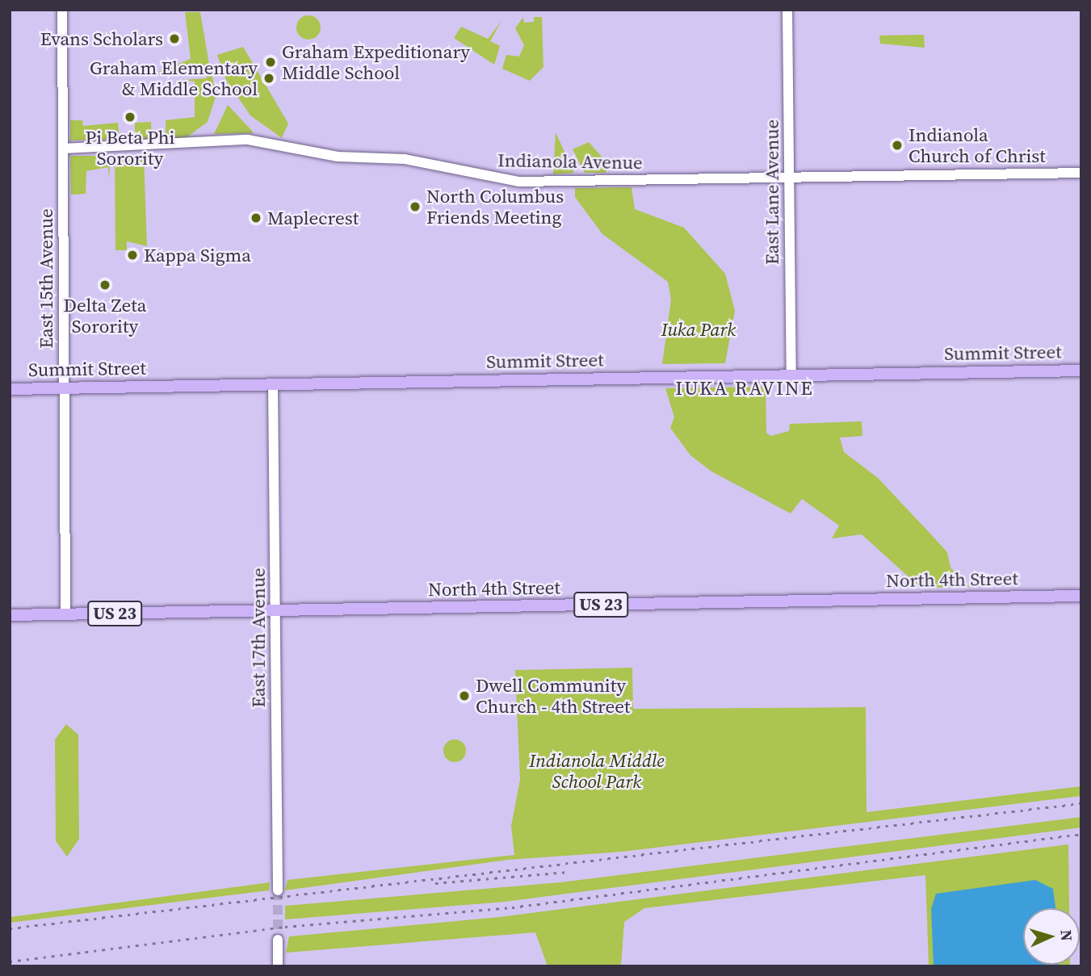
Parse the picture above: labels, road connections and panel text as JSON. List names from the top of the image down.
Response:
{
  "streets": {
    "main road": ["Summit Street", "North 4th Street", "US 23"],
    "street": [
      "Indianola Avenue",
      "East Lane Avenue",
      "East 15th Avenue",
      "East 17th Avenue"
    ]
  },
  "crossings": [
    ["Indianola Avenue", "East Lane Avenue"],
    ["Indianola Avenue", "East 15th Avenue"],
    ["East Lane Avenue", "Summit Street"],
    ["East 15th Avenue", "Summit Street"],
    ["East 15th Avenue", "North 4th Street"],
    ["Summit Street", "East 17th Avenue"],
    ["North 4th Street", "East 17th Avenue"]
  ],
  "districts": ["IUKA RAVINE"],
  "parks": ["Iuka Park", "Indianola Middle School Park"],
  "places": [
    "Evans Scholars",
    "Graham Expeditionary Middle School",
    "Graham Elementary & Middle School",
    "Pi Beta Phi Sorority",
    "Indianola Church of Christ",
    "North Columbus Friends Meeting",
    "Maplecrest",
    "Kappa Sigma",
    "Delta Zeta Sorority",
    "Dwell Community Church - 4th Street"
  ],
  "north": "right"
}
